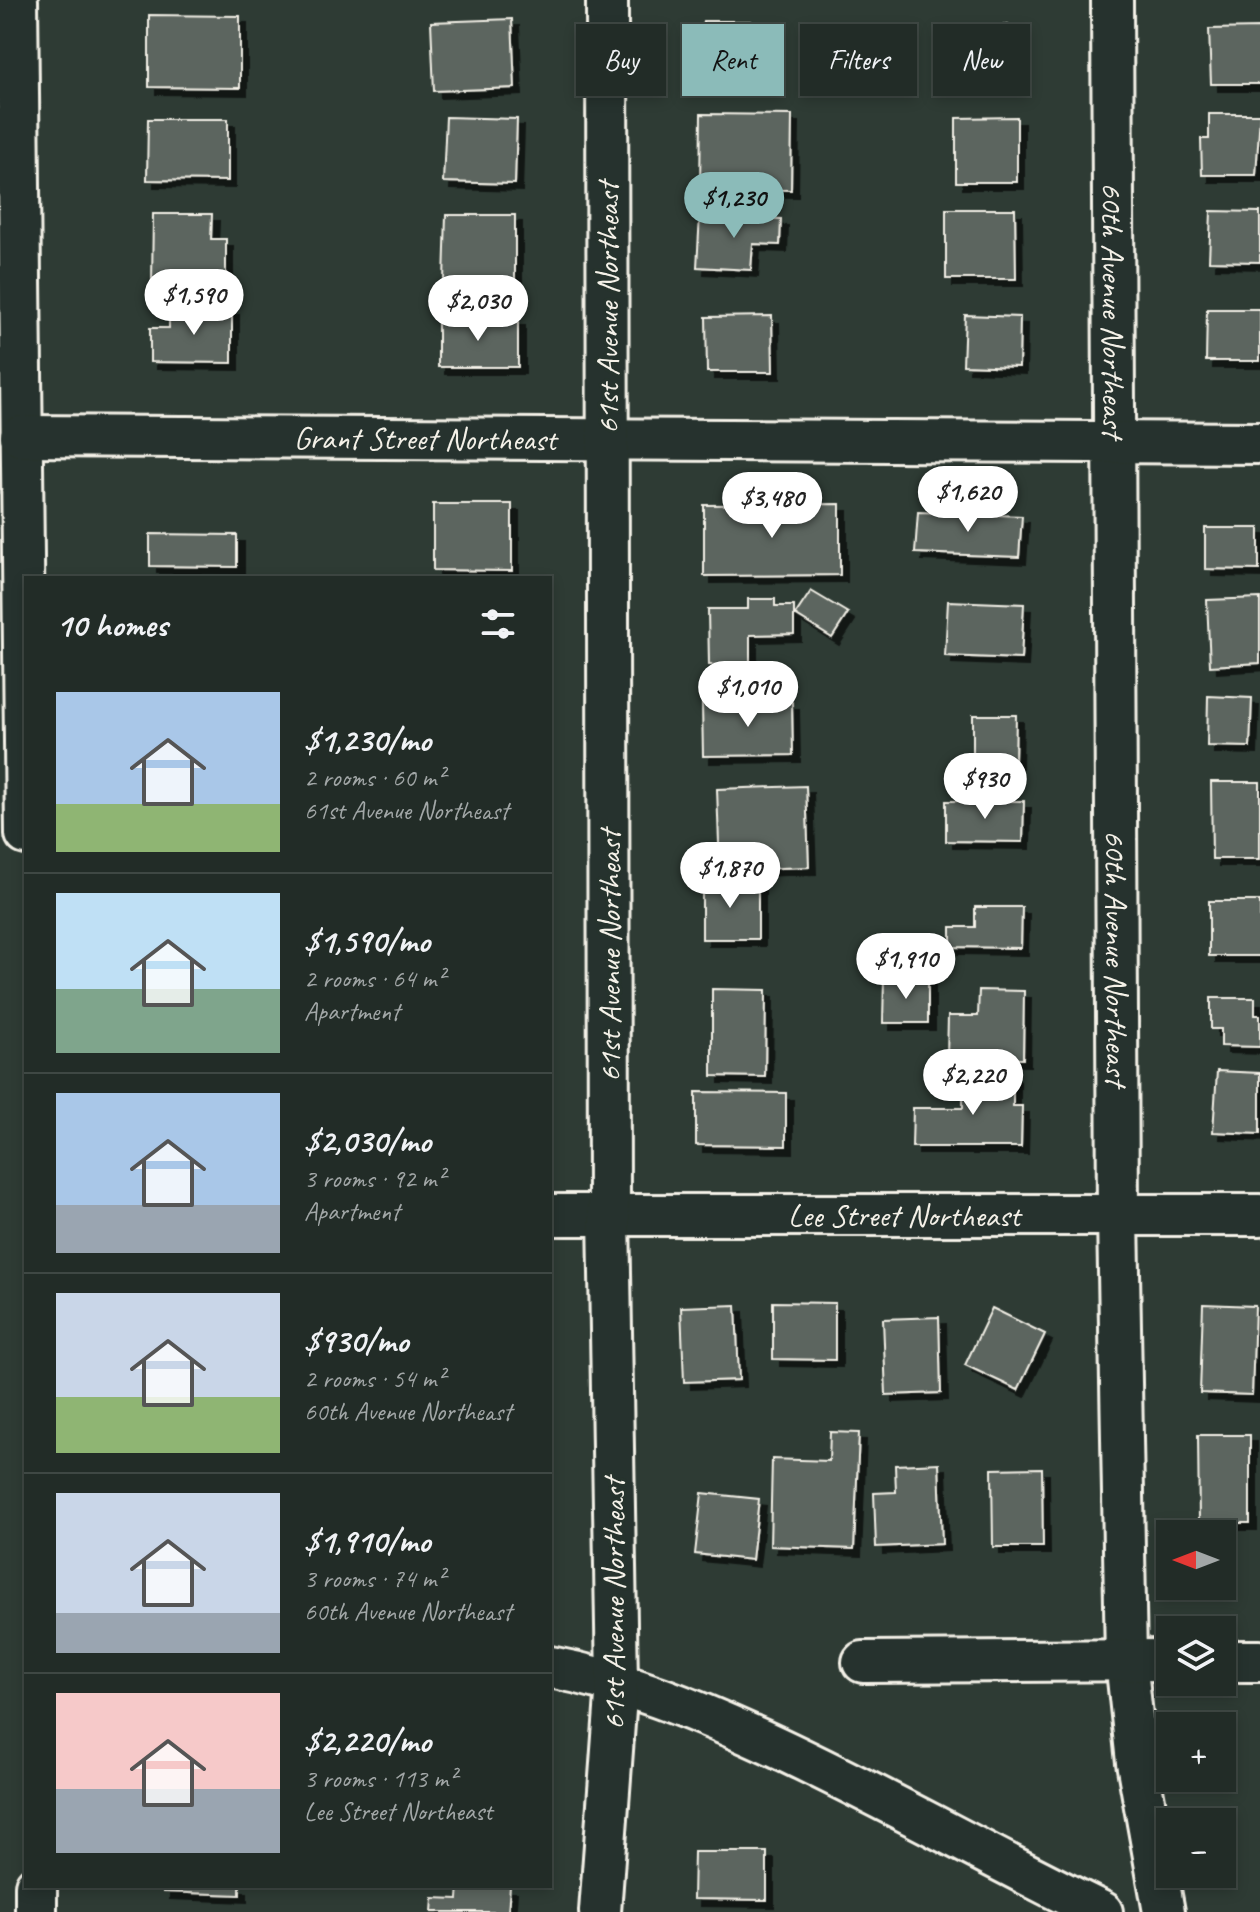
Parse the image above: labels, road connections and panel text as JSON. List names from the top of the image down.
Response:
{
  "streets": {
    "street": [
      "61st Avenue Northeast",
      "60th Avenue Northeast",
      "Grant Street Northeast",
      "Lee Street Northeast"
    ]
  },
  "crossings": [
    ["61st Avenue Northeast", "Grant Street Northeast"],
    ["61st Avenue Northeast", "Lee Street Northeast"],
    ["60th Avenue Northeast", "Grant Street Northeast"],
    ["60th Avenue Northeast", "Lee Street Northeast"]
  ],
  "north": "left",
  "page": {
    "chip": [
      "Buy",
      "Rent",
      "Filters",
      "New"
    ],
    "price": [
      "$1,230",
      "$1,590",
      "$2,030",
      "$1,620",
      "$3,480",
      "$1,010",
      "$930",
      "$1,870",
      "$1,910",
      "$2,220"
    ],
    "heading": "10 homes",
    "list": [
      {
        "name": "$1,230/mo",
        "note": "2 rooms · 60 m² · 61st Avenue Northeast"
      },
      {
        "name": "$1,590/mo",
        "note": "2 rooms · 64 m² · Apartment"
      },
      {
        "name": "$2,030/mo",
        "note": "3 rooms · 92 m² · Apartment"
      },
      {
        "name": "$930/mo",
        "note": "2 rooms · 54 m² · 60th Avenue Northeast"
      },
      {
        "name": "$1,910/mo",
        "note": "3 rooms · 74 m² · 60th Avenue Northeast"
      },
      {
        "name": "$2,220/mo",
        "note": "3 rooms · 113 m² · Lee Street Northeast"
      }
    ],
    "map_buttons": ["+", "−"]
  }
}
